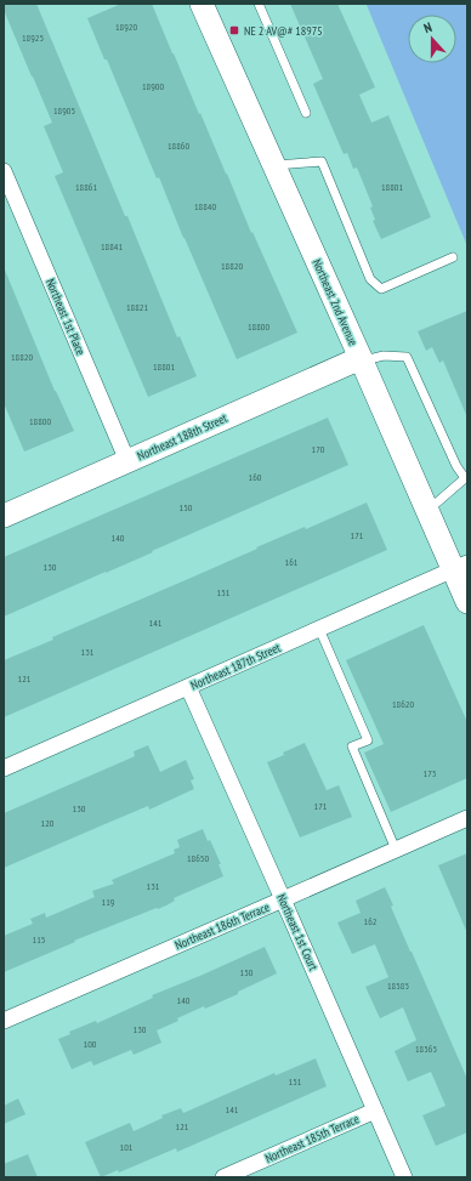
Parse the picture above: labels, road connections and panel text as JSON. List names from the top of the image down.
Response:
{
  "streets": {
    "street": [
      "Northeast 2nd Avenue",
      "Northeast 1st Place",
      "Northeast 188th Street",
      "Northeast 187th Street",
      "Northeast 186th Terrace",
      "Northeast 1st Court",
      "Northeast 185th Terrace"
    ]
  },
  "crossings": [
    ["Northeast 2nd Avenue", "Northeast 188th Street"],
    ["Northeast 2nd Avenue", "Northeast 187th Street"],
    ["Northeast 1st Place", "Northeast 188th Street"],
    ["Northeast 187th Street", "Northeast 1st Court"],
    ["Northeast 186th Terrace", "Northeast 1st Court"],
    ["Northeast 1st Court", "Northeast 185th Terrace"]
  ],
  "places": {
    "transit": ["NE 2 AV@# 18975"]
  },
  "house_numbers": [
    "18920",
    "18925",
    "18900",
    "18905",
    "18860",
    "18861",
    "18801",
    "18840",
    "18841",
    "18820",
    "18821",
    "18800",
    "18820",
    "18801",
    "18800",
    "170",
    "160",
    "150",
    "171",
    "140",
    "161",
    "130",
    "151",
    "141",
    "131",
    "121",
    "18620",
    "173",
    "171",
    "130",
    "120",
    "18650",
    "131",
    "119",
    "162",
    "115",
    "150",
    "18585",
    "140",
    "130",
    "100",
    "18565",
    "151",
    "141",
    "121",
    "101"
  ],
  "north": "top"
}
